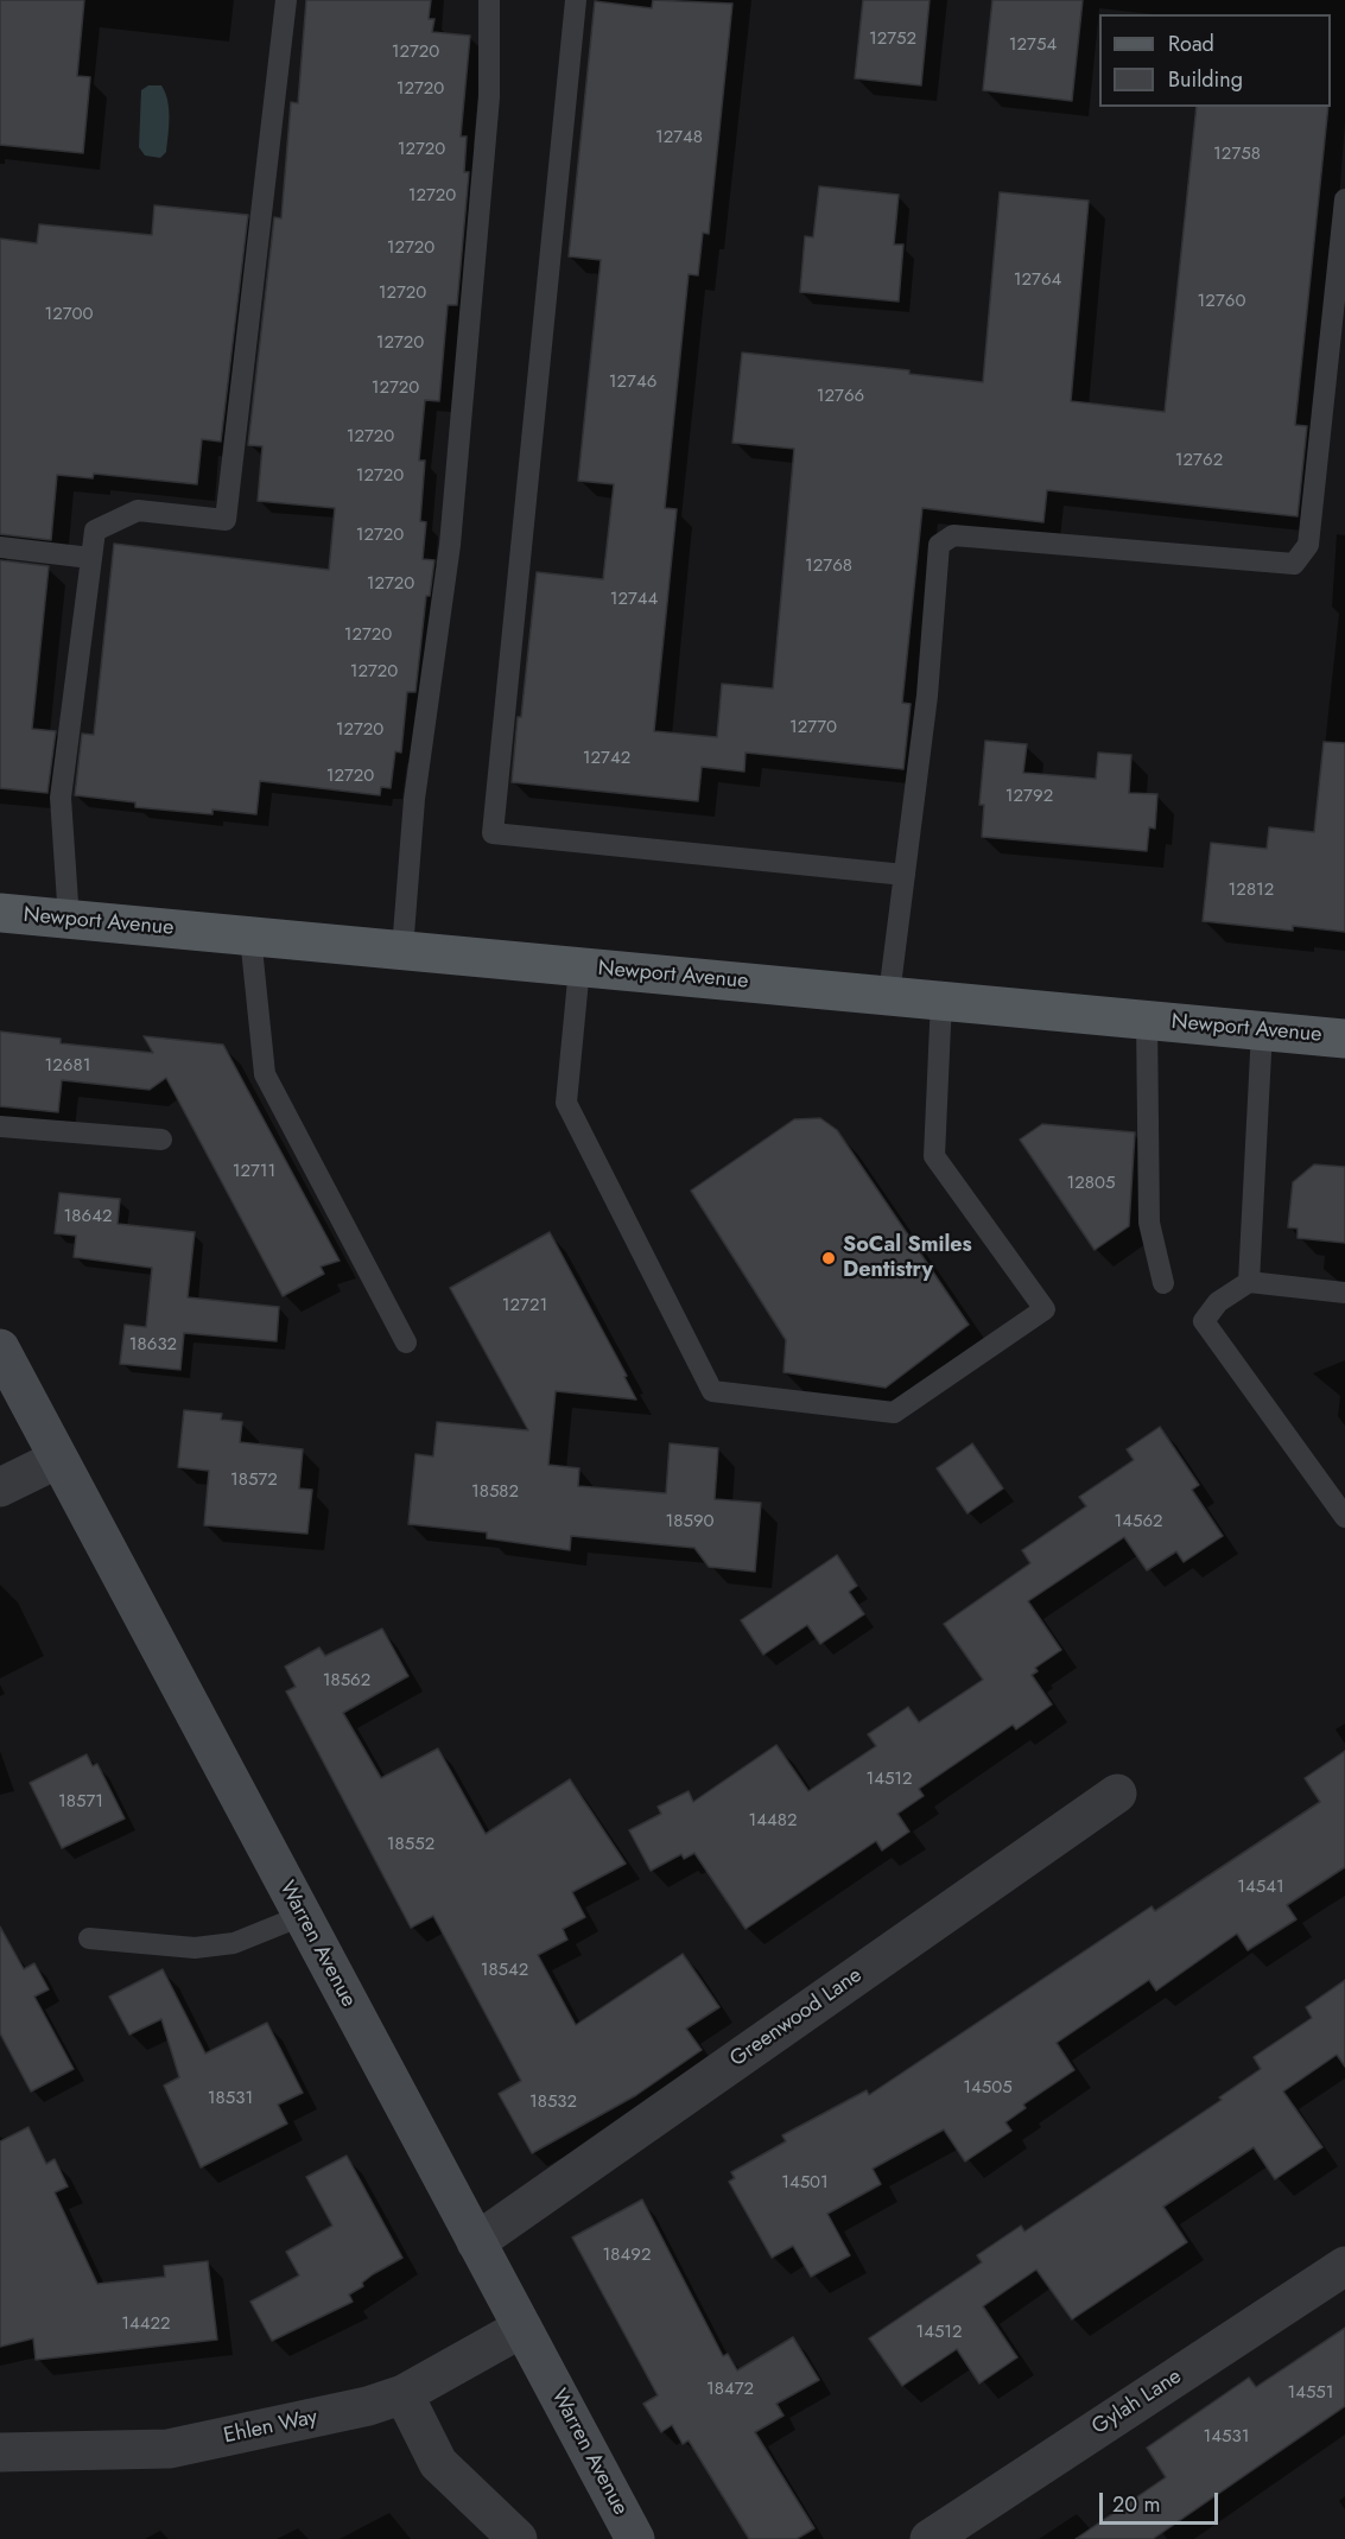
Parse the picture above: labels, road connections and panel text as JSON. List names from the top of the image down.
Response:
{
  "streets": {
    "main road": ["Newport Avenue"],
    "street": [
      "Warren Avenue",
      "Greenwood Lane",
      "Gylah Lane",
      "Ehlen Way"
    ]
  },
  "crossings": [
    ["Warren Avenue", "Greenwood Lane"],
    ["Warren Avenue", "Ehlen Way"]
  ],
  "places": ["SoCal Smiles Dentistry"],
  "house_numbers": [
    "12752",
    "12754",
    "12720",
    "12720",
    "12748",
    "12720",
    "12758",
    "12720",
    "12720",
    "12764",
    "12720",
    "12760",
    "12700",
    "12720",
    "12746",
    "12720",
    "12766",
    "12720",
    "12762",
    "12720",
    "12720",
    "12768",
    "12720",
    "12744",
    "12720",
    "12720",
    "12770",
    "12720",
    "12742",
    "12720",
    "12792",
    "12812",
    "12681",
    "12711",
    "12805",
    "18642",
    "12721",
    "18632",
    "18572",
    "18582",
    "18590",
    "14562",
    "18562",
    "14512",
    "18571",
    "14482",
    "18552",
    "14541",
    "18542",
    "14505",
    "18531",
    "18532",
    "14501",
    "18492",
    "14422",
    "14512",
    "18472",
    "14551",
    "14531"
  ],
  "legend": ["Road", "Building"],
  "scale_bar": "20 m"
}
